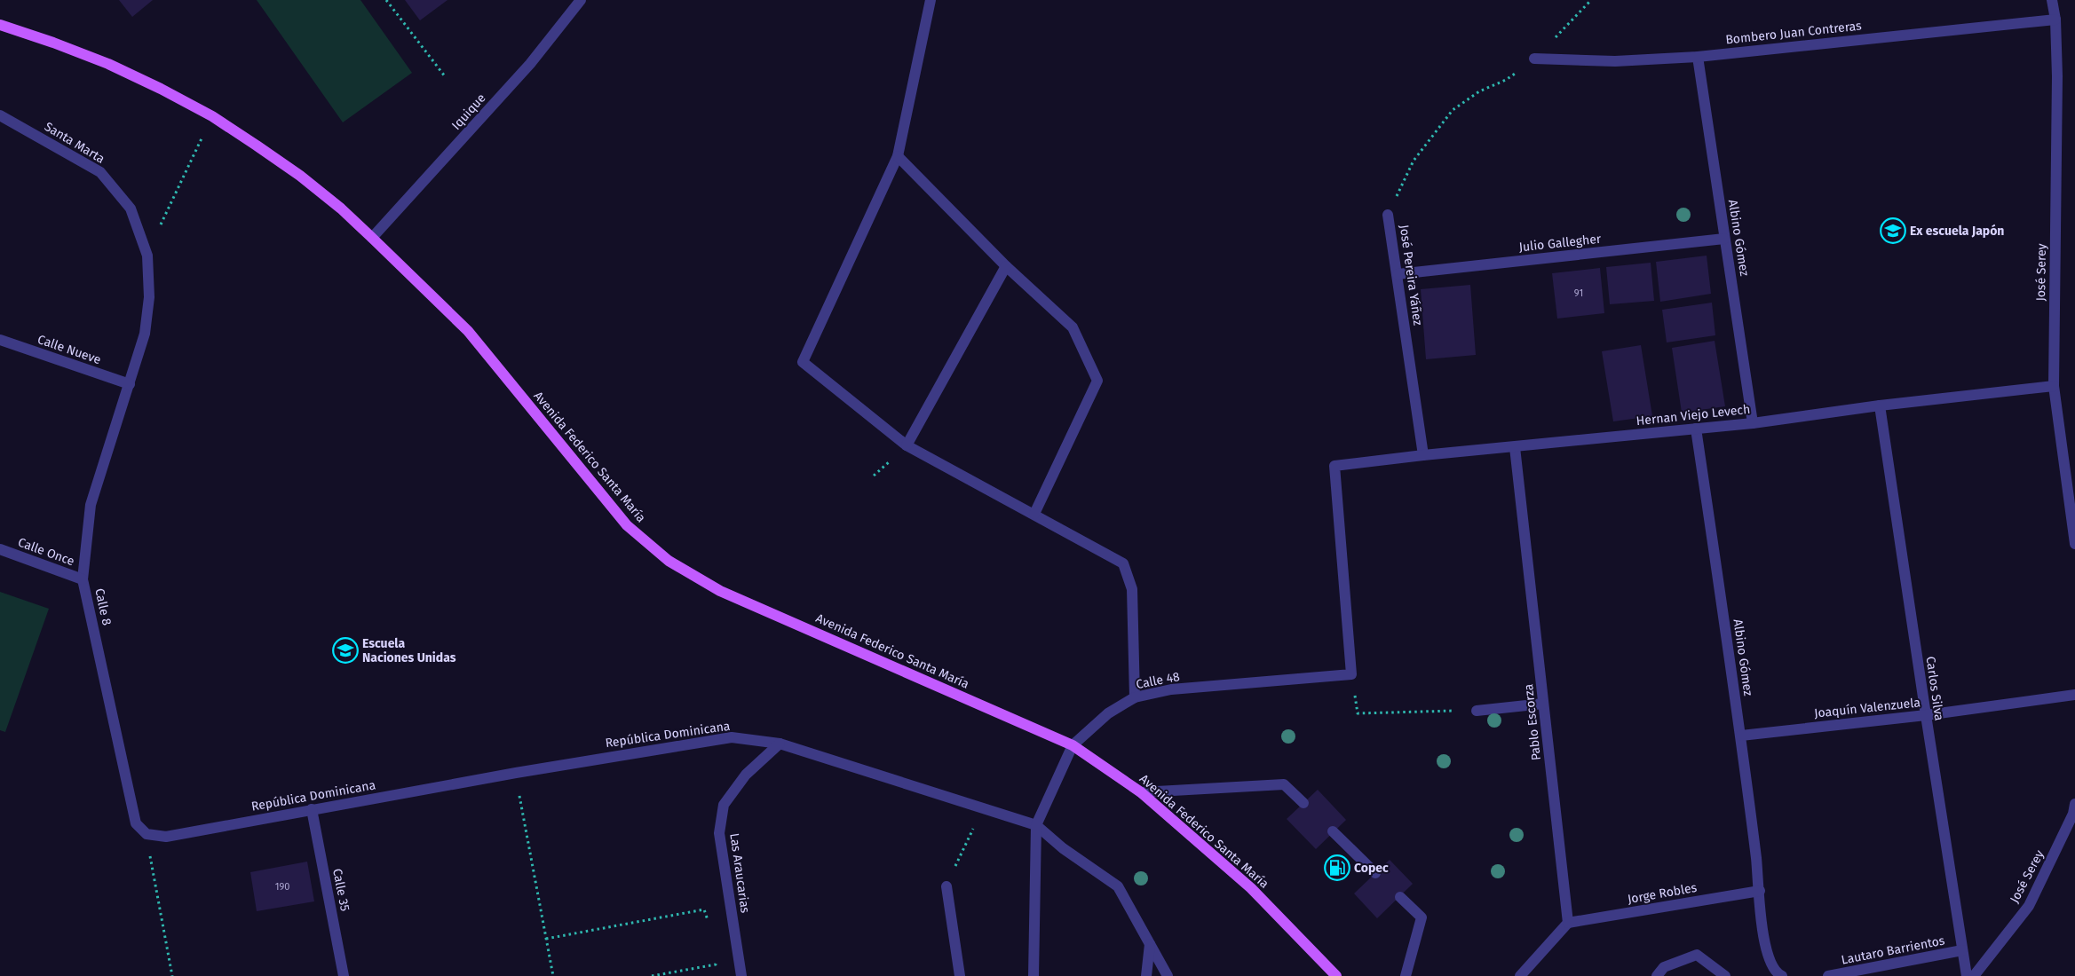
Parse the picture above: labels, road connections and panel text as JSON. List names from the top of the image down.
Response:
{
  "streets": {
    "main road": ["Avenida Federico Santa María"],
    "street": [
      "Bombero Juan Contreras",
      "Iquique",
      "Santa Marta",
      "Albino Gómez",
      "Julio Gallegher",
      "José Serey",
      "José Pereira Yáñez",
      "Calle Nueve",
      "Hernan Viejo Levech",
      "Calle Once",
      "Calle 8",
      "Calle 48",
      "Carlos Silva",
      "Joaquín Valenzuela",
      "Pablo Escorza",
      "República Dominicana",
      "Las Araucarias",
      "Calle 35",
      "Jorge Robles",
      "Lautaro Barrientos"
    ]
  },
  "crossings": [
    ["Bombero Juan Contreras", "Albino Gómez"],
    ["Bombero Juan Contreras", "José Serey"],
    ["Bombero Juan Contreras", "José Pereira Yáñez"],
    ["Iquique", "Avenida Federico Santa María"],
    ["Santa Marta", "Calle Nueve"],
    ["Santa Marta", "Calle 8"],
    ["Albino Gómez", "Julio Gallegher"],
    ["Albino Gómez", "Hernan Viejo Levech"],
    ["Albino Gómez", "Joaquín Valenzuela"],
    ["Albino Gómez", "Jorge Robles"],
    ["Julio Gallegher", "José Pereira Yáñez"],
    ["José Serey", "Hernan Viejo Levech"],
    ["José Pereira Yáñez", "Hernan Viejo Levech"],
    ["Calle Nueve", "Calle 8"],
    ["Hernan Viejo Levech", "Calle 48"],
    ["Hernan Viejo Levech", "Carlos Silva"],
    ["Hernan Viejo Levech", "Pablo Escorza"],
    ["Avenida Federico Santa María", "Calle 48"],
    ["Calle Once", "Calle 8"],
    ["Calle 8", "República Dominicana"],
    ["Calle 48", "República Dominicana"],
    ["Carlos Silva", "Joaquín Valenzuela"],
    ["Carlos Silva", "Lautaro Barrientos"],
    ["Pablo Escorza", "Jorge Robles"],
    ["República Dominicana", "Las Araucarias"],
    ["República Dominicana", "Calle 35"]
  ],
  "places": {
    "school or university": ["Ex escuela Japón", "Escuela Naciones Unidas"],
    "fuel station": ["Copec"]
  },
  "house_numbers": ["91", "190"]
}
